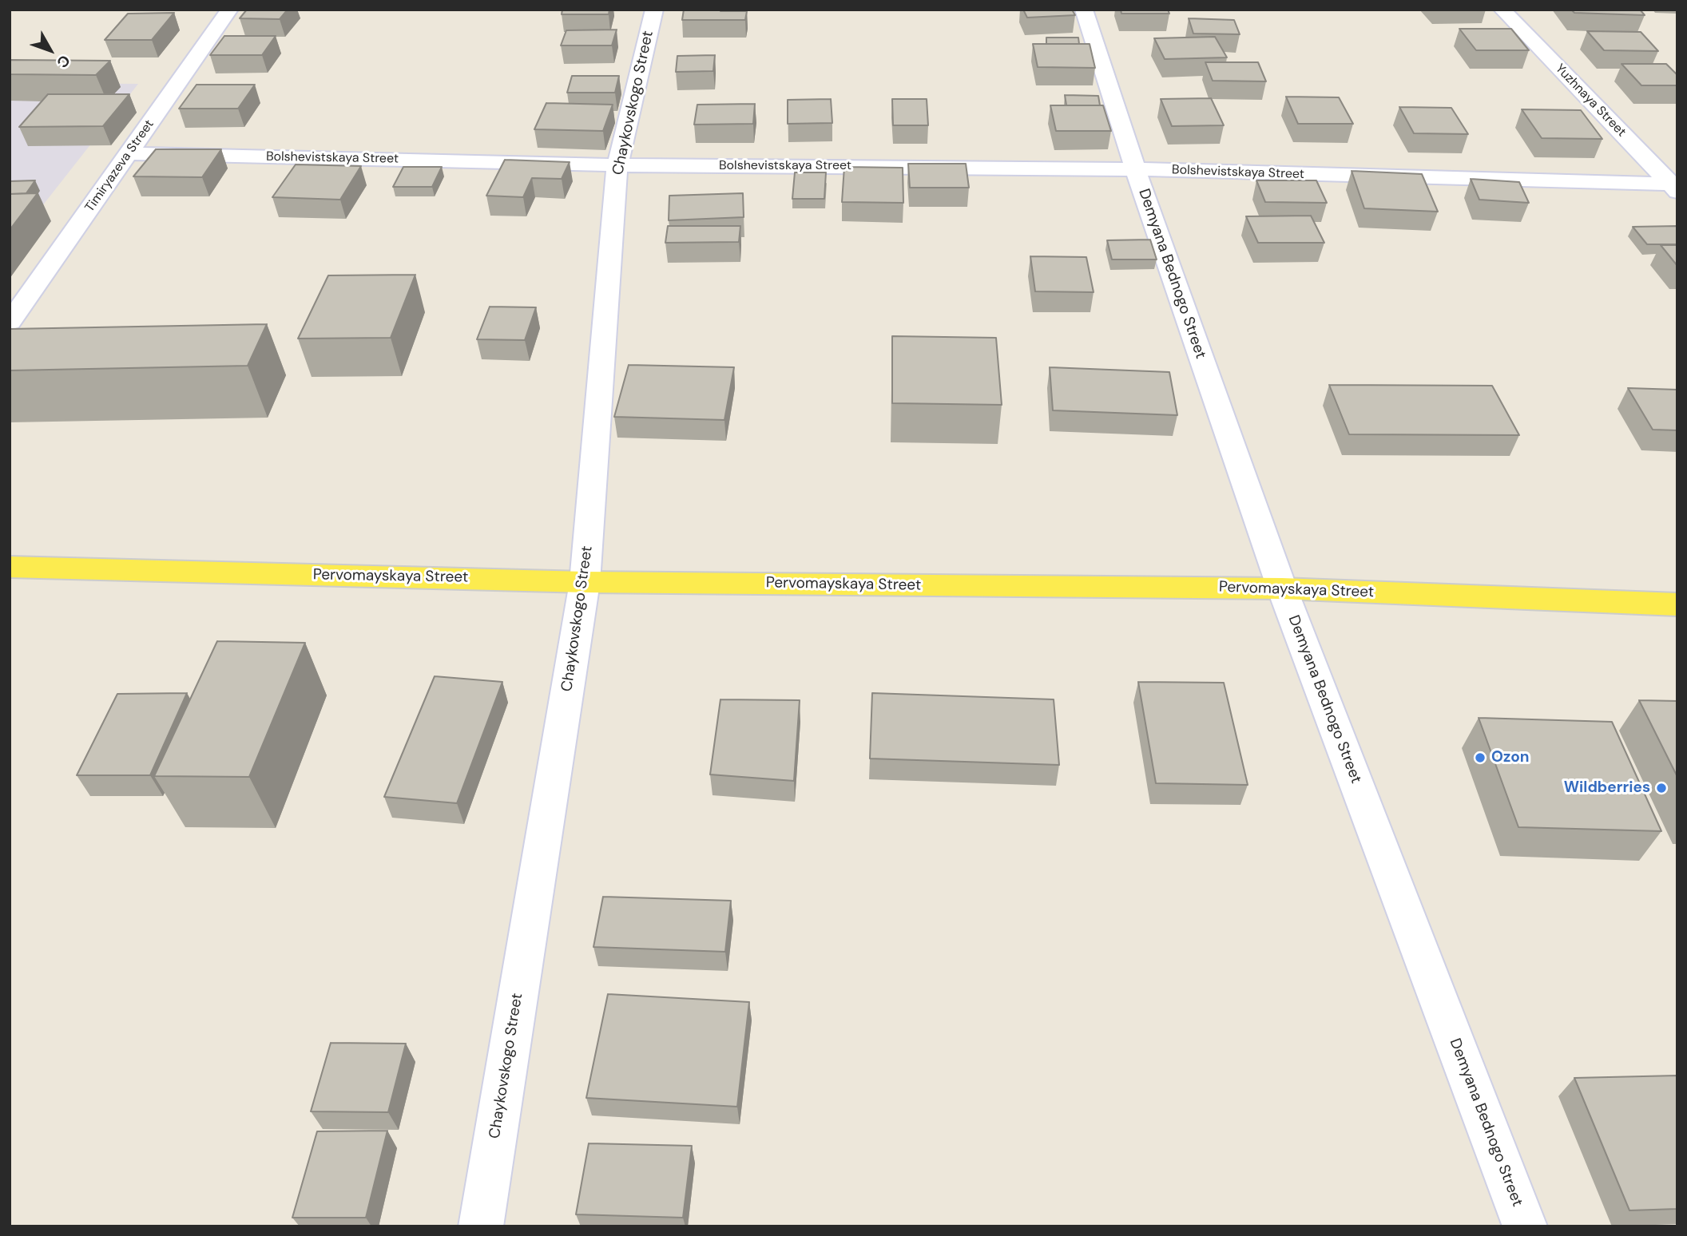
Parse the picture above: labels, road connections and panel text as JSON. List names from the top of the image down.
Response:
{
  "streets": {
    "main road": ["Pervomayskaya Street"],
    "street": [
      "Yuzhnaya Street",
      "Chaykovskogo Street",
      "Bolshevistskaya Street",
      "Timiryazeva Street",
      "Demyana Bednogo Street"
    ]
  },
  "crossings": [
    ["Yuzhnaya Street", "Bolshevistskaya Street"],
    ["Chaykovskogo Street", "Bolshevistskaya Street"],
    ["Chaykovskogo Street", "Pervomayskaya Street"],
    ["Bolshevistskaya Street", "Timiryazeva Street"],
    ["Bolshevistskaya Street", "Demyana Bednogo Street"],
    ["Demyana Bednogo Street", "Pervomayskaya Street"]
  ],
  "places": ["Ozon", "Wildberries"],
  "north": "bottom right"
}
